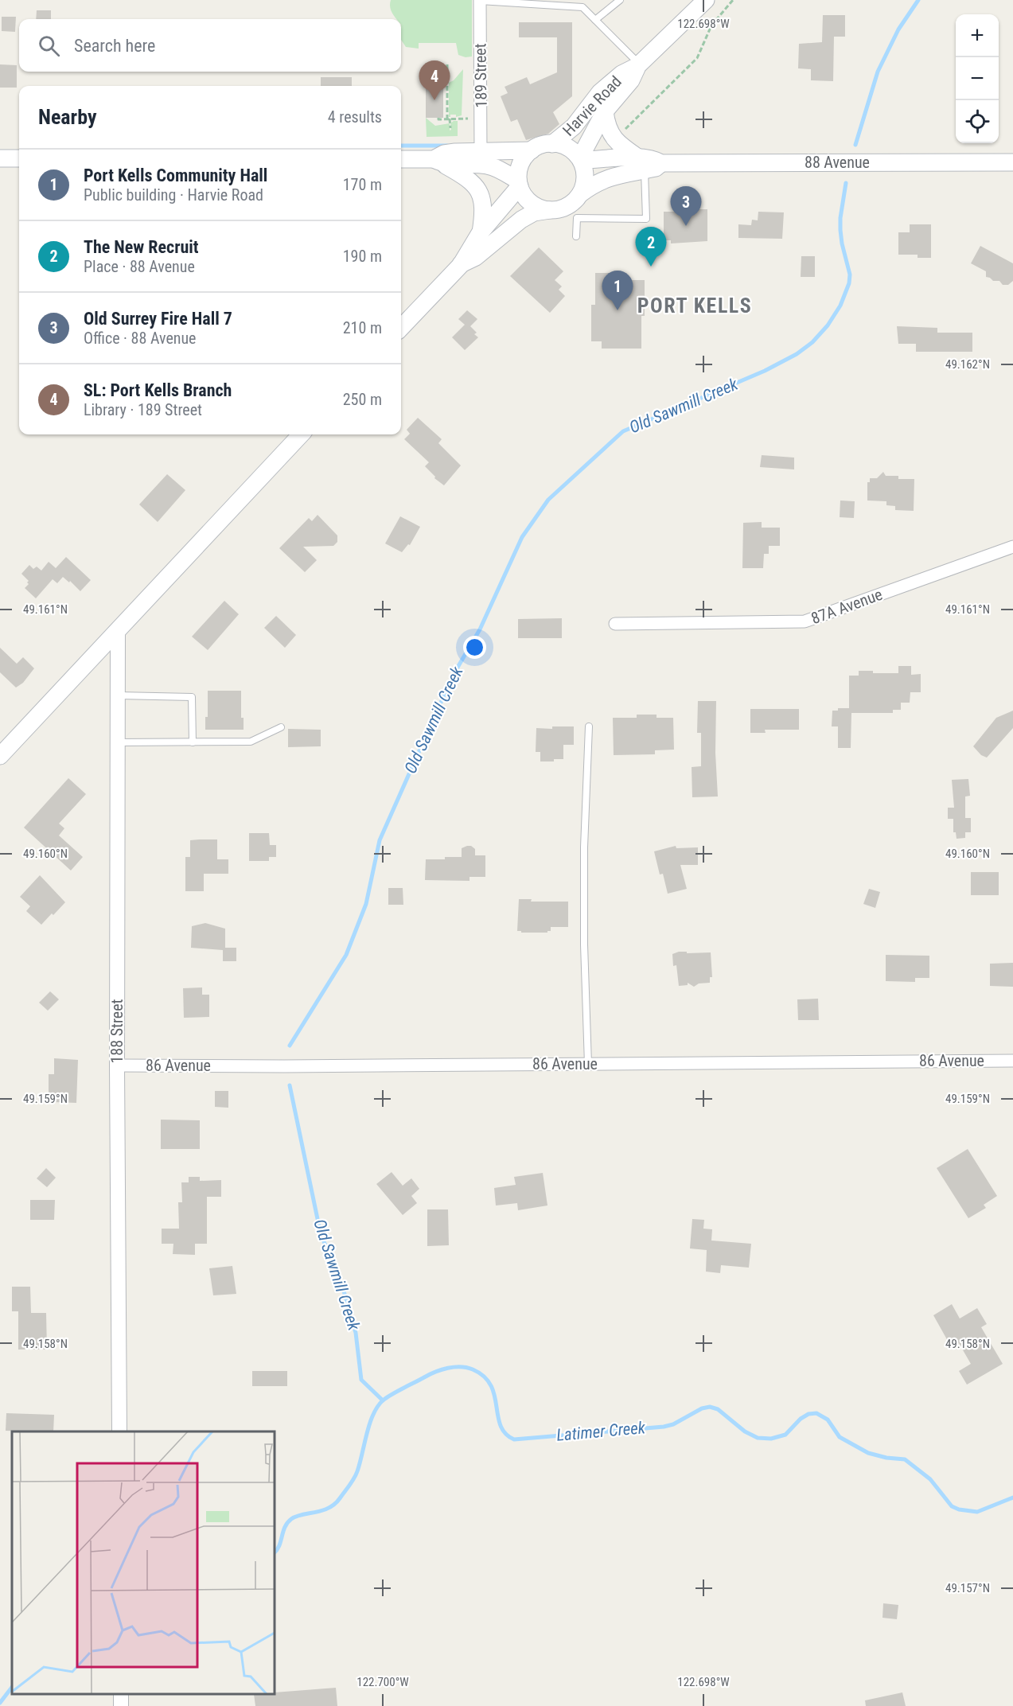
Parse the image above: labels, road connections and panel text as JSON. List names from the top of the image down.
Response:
{
  "streets": {
    "main road": ["Harvie Road", "88 Avenue"],
    "street": [
      "189 Street",
      "87A Avenue",
      "188 Street",
      "86 Avenue"
    ]
  },
  "crossings": [
    ["Harvie Road", "88 Avenue"],
    ["188 Street", "86 Avenue"]
  ],
  "districts": ["PORT KELLS"],
  "water": ["Old Sawmill Creek", "Latimer Creek"],
  "page": {
    "map_buttons": ["+", "−"],
    "search": "Search here",
    "pins": [
      "4",
      "3",
      "2",
      "1"
    ],
    "heading": ["Nearby", "4 results"],
    "list": [
      {
        "mark": "1",
        "name": "Port Kells Community Hall",
        "note": "Public building · Harvie Road",
        "value": "170 m"
      },
      {
        "mark": "2",
        "name": "The New Recruit",
        "note": "Place · 88 Avenue",
        "value": "190 m"
      },
      {
        "mark": "3",
        "name": "Old Surrey Fire Hall 7",
        "note": "Office · 88 Avenue",
        "value": "210 m"
      },
      {
        "mark": "4",
        "name": "SL: Port Kells Branch",
        "note": "Library · 189 Street",
        "value": "250 m"
      }
    ]
  },
  "coordinates": [
    "122.698°W",
    "49.162°N",
    "49.161°N",
    "49.160°N",
    "49.159°N",
    "49.158°N",
    "49.157°N",
    "122.700°W"
  ]
}
